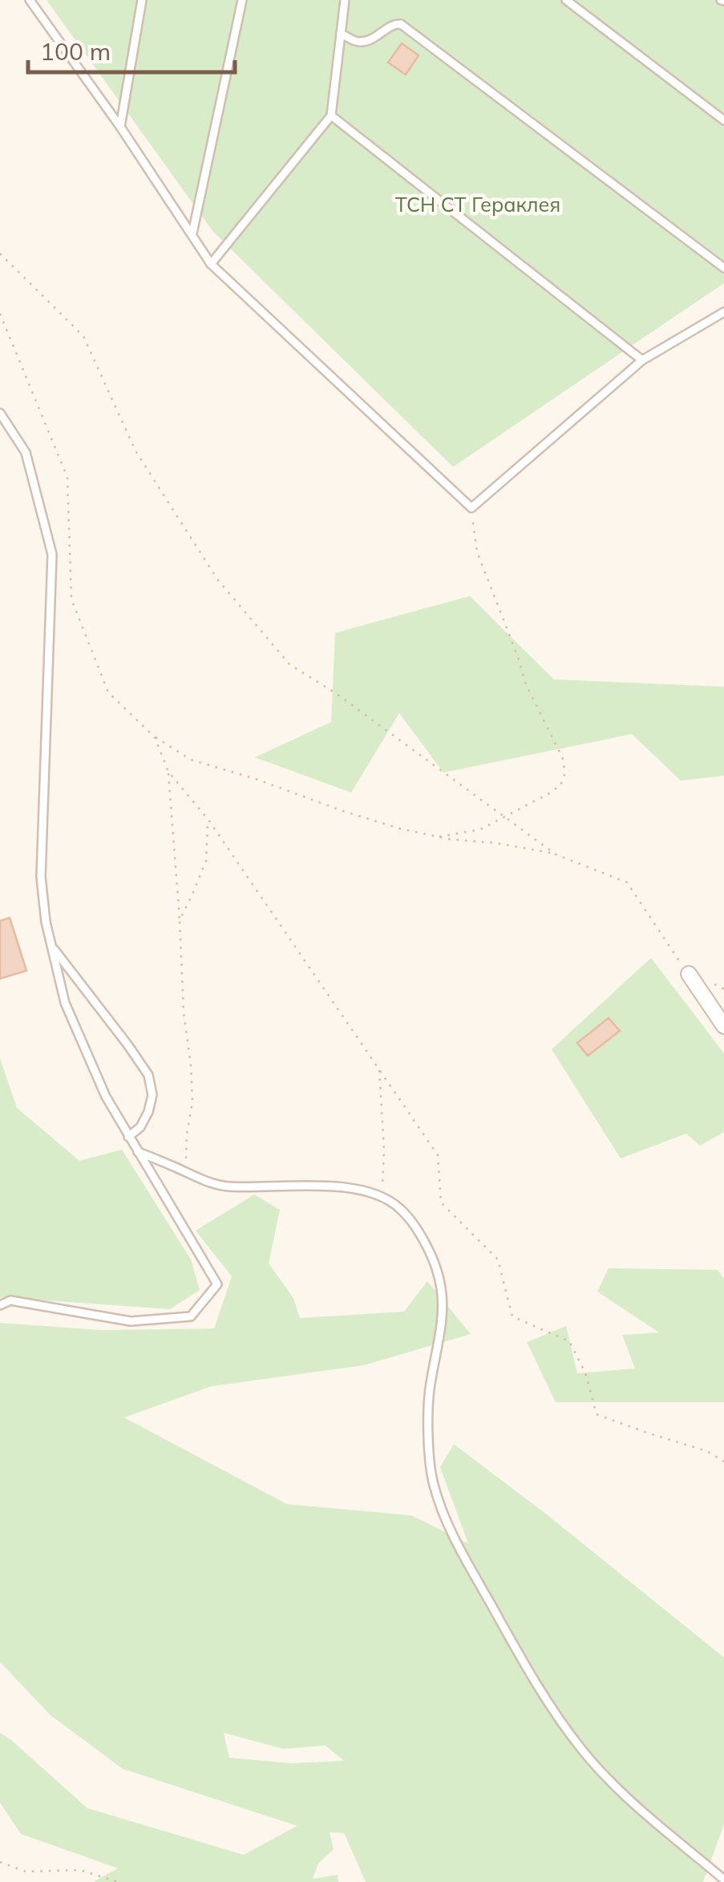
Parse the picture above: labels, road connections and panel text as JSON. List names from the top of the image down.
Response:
{
  "parks": ["ТСН СТ Гераклея"],
  "scale_bar": "100 m"
}
